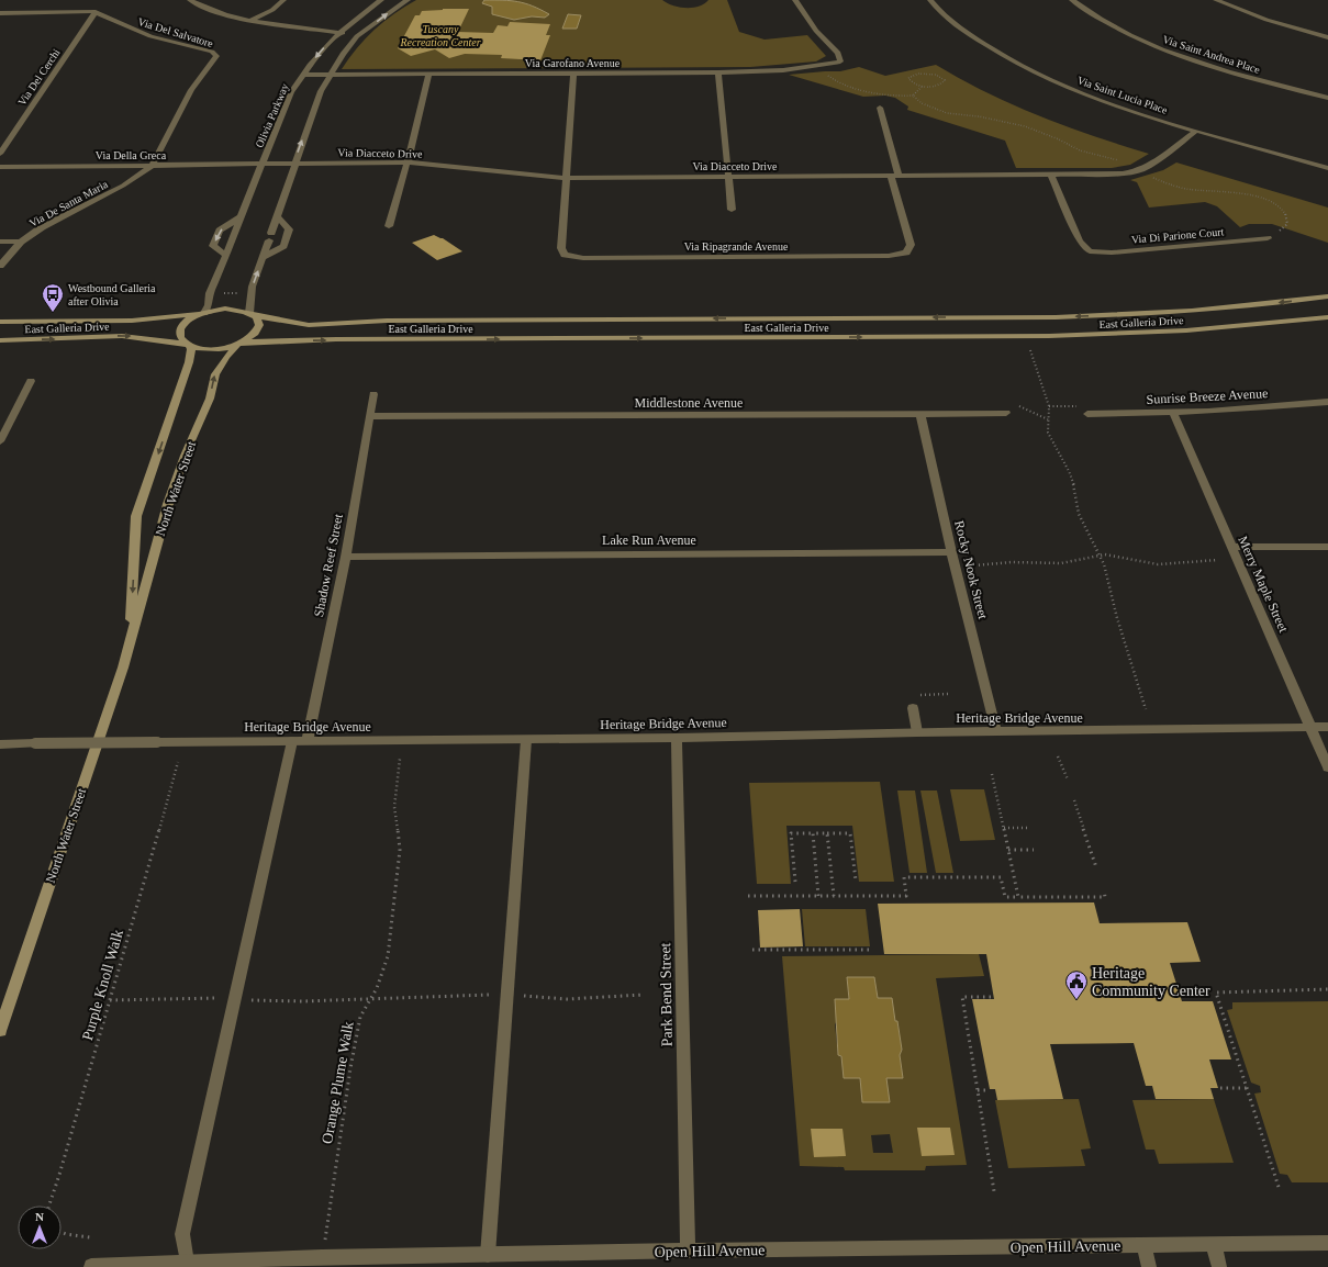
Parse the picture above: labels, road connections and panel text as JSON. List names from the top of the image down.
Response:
{
  "streets": {
    "main road": ["East Galleria Drive", "North Water Street"],
    "street": [
      "Via Del Salvatore",
      "Via Saint Andrea Place",
      "Via Garofano Avenue",
      "Via Del Cerchi",
      "Via Saint Lucia Place",
      "Olivia Parkway",
      "Via Diacceto Drive",
      "Via Della Greca",
      "Via De Santa Maria",
      "Via Di Parione Court",
      "Via Ripagrande Avenue",
      "Sunrise Breeze Avenue",
      "Middlestone Avenue",
      "Lake Run Avenue",
      "Shadow Reef Street",
      "Rocky Nook Street",
      "Merry Maple Street",
      "Heritage Bridge Avenue",
      "Park Bend Street",
      "Open Hill Avenue"
    ],
    "path": ["Purple Knoll Walk", "Orange Plume Walk"]
  },
  "crossings": [
    ["Via Del Salvatore", "Via Del Cerchi"],
    ["Via Del Salvatore", "Via Della Greca"],
    ["Via Del Salvatore", "Via De Santa Maria"],
    ["Via Garofano Avenue", "Olivia Parkway"],
    ["Via Saint Lucia Place", "Via Diacceto Drive"],
    ["Olivia Parkway", "Via Diacceto Drive"],
    ["Olivia Parkway", "Via Della Greca"],
    ["Olivia Parkway", "East Galleria Drive"],
    ["Via Diacceto Drive", "Via Della Greca"],
    ["Via Diacceto Drive", "Via Di Parione Court"],
    ["Via Diacceto Drive", "Via Ripagrande Avenue"],
    ["Via Della Greca", "Via De Santa Maria"],
    ["East Galleria Drive", "North Water Street"],
    ["Sunrise Breeze Avenue", "Merry Maple Street"],
    ["Middlestone Avenue", "Shadow Reef Street"],
    ["Middlestone Avenue", "Rocky Nook Street"],
    ["Lake Run Avenue", "Shadow Reef Street"],
    ["Lake Run Avenue", "Rocky Nook Street"],
    ["Shadow Reef Street", "Heritage Bridge Avenue"],
    ["Rocky Nook Street", "Heritage Bridge Avenue"],
    ["Merry Maple Street", "Heritage Bridge Avenue"],
    ["Heritage Bridge Avenue", "Park Bend Street"],
    ["Park Bend Street", "Open Hill Avenue"],
    ["Orange Plume Walk", "Open Hill Avenue"]
  ],
  "parks": ["Tuscany Recreation Center"],
  "places": {
    "bus stop": ["Westbound Galleria after Olivia"],
    "public building": ["Heritage Community Center"]
  },
  "north": "top"
}
